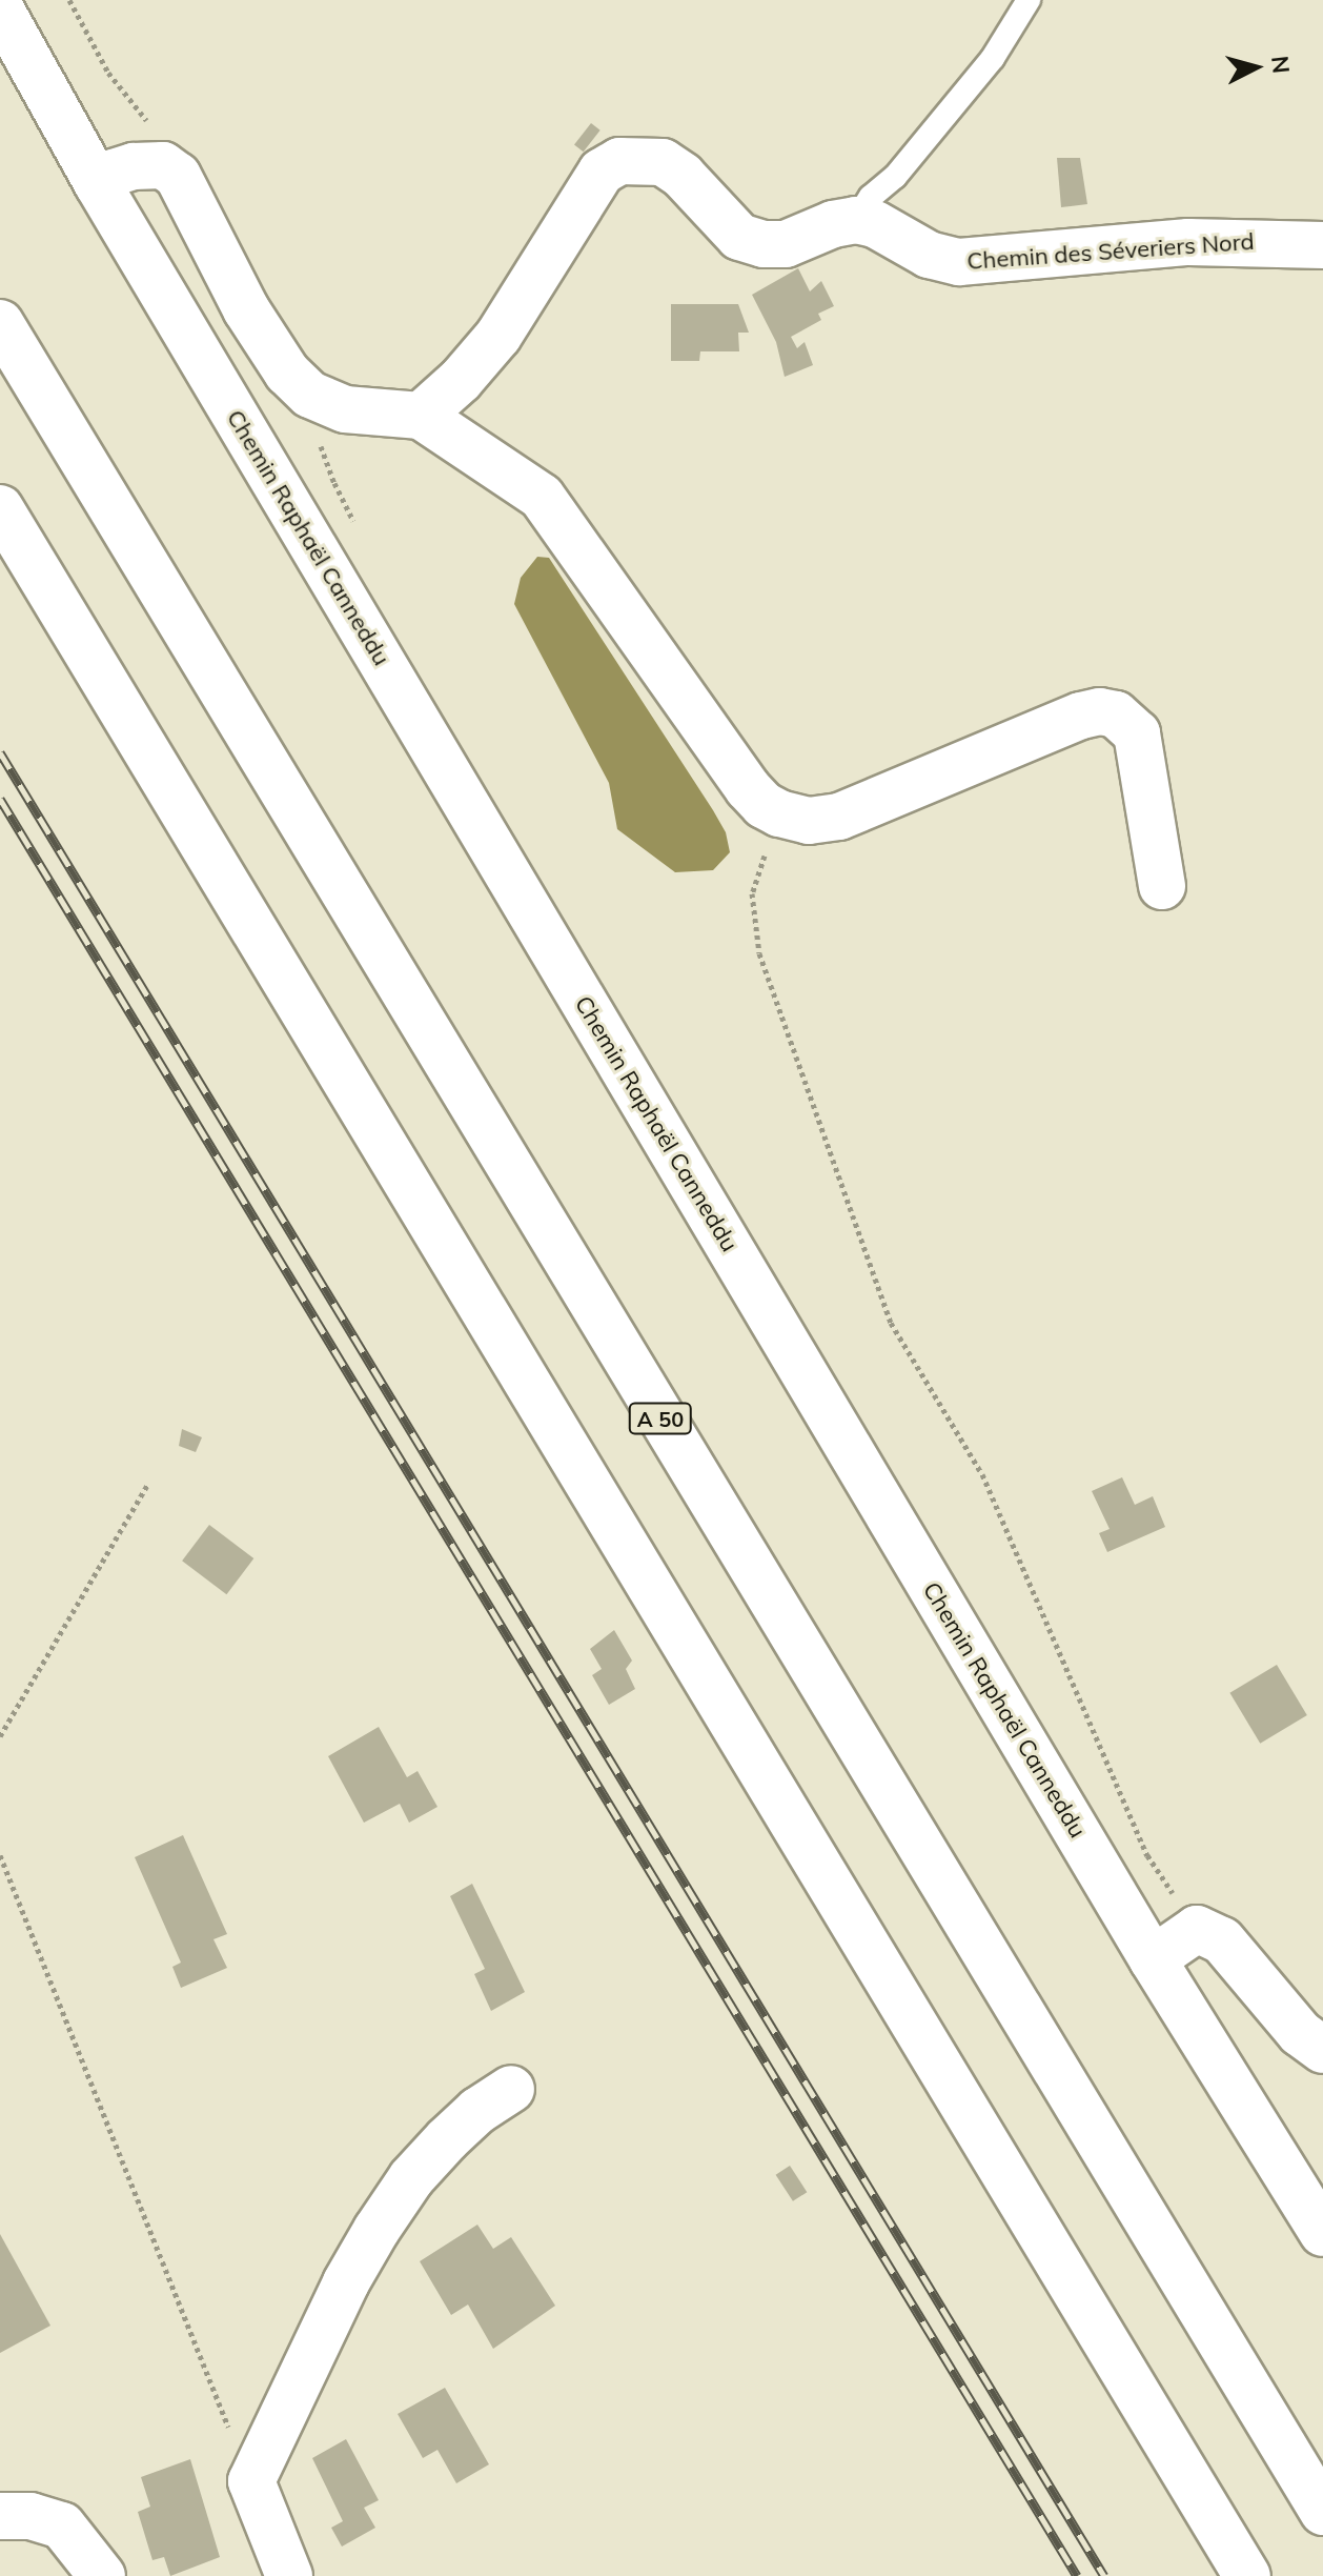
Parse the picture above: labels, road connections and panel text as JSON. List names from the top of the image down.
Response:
{
  "streets": {
    "main road": ["Chemin des Séveriers Nord", "Chemin Raphaël Canneddu", "A 50"]
  },
  "north": "right"
}
